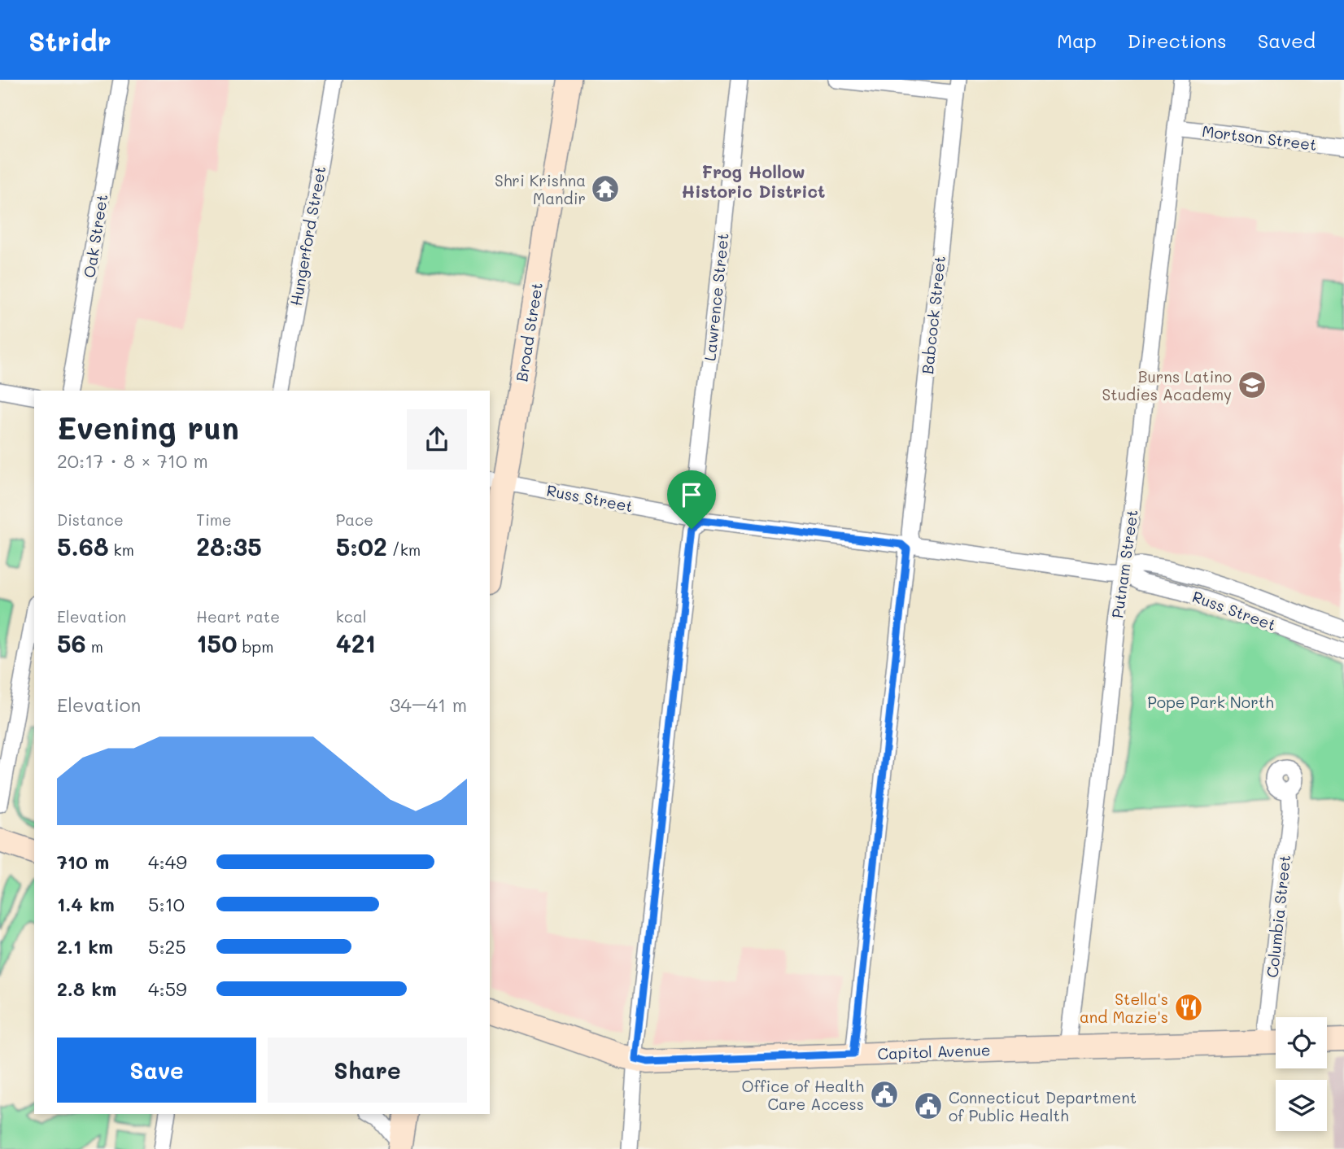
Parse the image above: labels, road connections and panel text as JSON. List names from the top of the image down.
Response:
{
  "streets": {
    "main road": ["Broad Street", "Capitol Avenue"],
    "street": [
      "Mortson Street",
      "Oak Street",
      "Hungerford Street",
      "Lawrence Street",
      "Babcock Street",
      "Russ Street",
      "Putnam Street",
      "Columbia Street"
    ]
  },
  "crossings": [
    ["Mortson Street", "Putnam Street"],
    ["Lawrence Street", "Russ Street"],
    ["Lawrence Street", "Capitol Avenue"],
    ["Babcock Street", "Russ Street"],
    ["Babcock Street", "Capitol Avenue"],
    ["Broad Street", "Russ Street"],
    ["Russ Street", "Putnam Street"],
    ["Putnam Street", "Capitol Avenue"]
  ],
  "districts": ["Frog Hollow Historic District"],
  "parks": ["Pope Park North"],
  "places": {
    "temple": ["Shri Krishna Mandir"],
    "school or university": ["Burns Latino Studies Academy"],
    "restaurant": ["Stella's and Mazie's"],
    "public building": ["Office of Health Care Access", "Connecticut Department of Public Health"]
  },
  "page": {
    "header": "Stridr",
    "nav": ["Map", "Directions", "Saved"],
    "heading": ["Evening run", "20:17 · 8 × 710 m"],
    "stats": [
      ["Distance", "5.68 km"],
      ["Time", "28:35"],
      ["Pace", "5:02 /km"],
      ["Elevation", "56 m"],
      ["Heart rate", "150 bpm"],
      ["kcal", "421"]
    ],
    "chart": ["Elevation", "34–41 m"],
    "list": [
      {
        "name": "710 m",
        "note": "4:49"
      },
      {
        "name": "1.4 km",
        "note": "5:10"
      },
      {
        "name": "2.1 km",
        "note": "5:25"
      },
      {
        "name": "2.8 km",
        "note": "4:59"
      }
    ],
    "buttons": ["Save", "Share"]
  }
}
